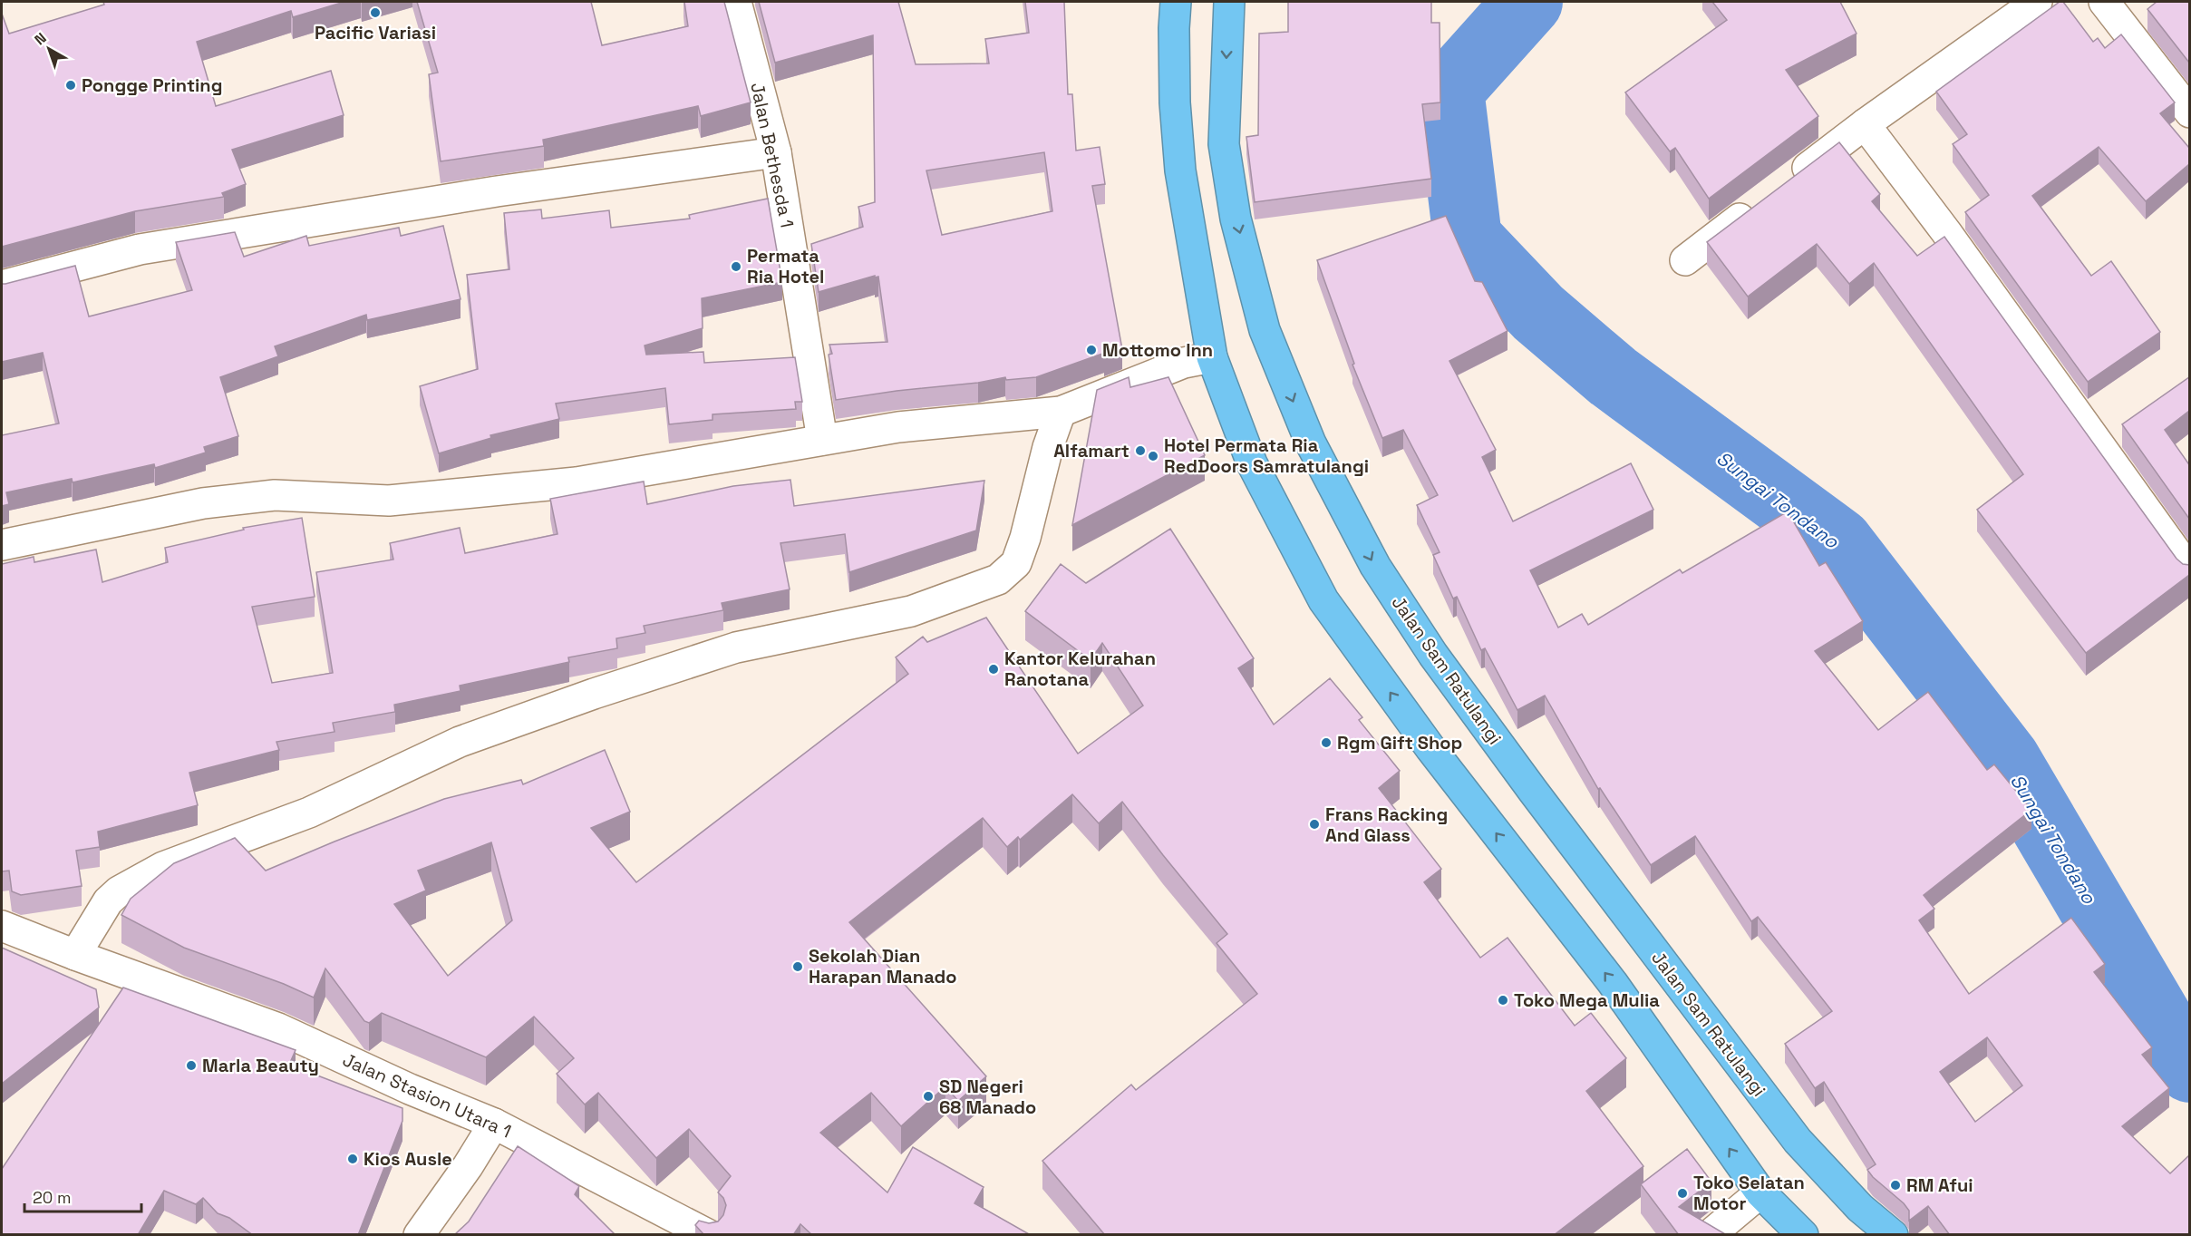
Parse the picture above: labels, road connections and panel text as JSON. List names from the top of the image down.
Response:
{
  "streets": {
    "highway": ["Jalan Sam Ratulangi"],
    "street": ["Jalan Bethesda 1", "Jalan Stasion Utara 1"]
  },
  "water": ["Sungai Tondano"],
  "places": [
    "Pacific Variasi",
    "Pongge Printing",
    "Permata Ria Hotel",
    "Mottomo Inn",
    "Alfamart",
    "Hotel Permata Ria RedDoors Samratulangi",
    "Kantor Kelurahan Ranotana",
    "Rgm Gift Shop",
    "Frans Racking And Glass",
    "Sekolah Dian Harapan Manado",
    "Toko Mega Mulia",
    "Marla Beauty",
    "SD Negeri 68 Manado",
    "Kios Ausle",
    "RM Afui",
    "Toko Selatan Motor"
  ],
  "scale_bar": "20 m",
  "north": "top left"
}
